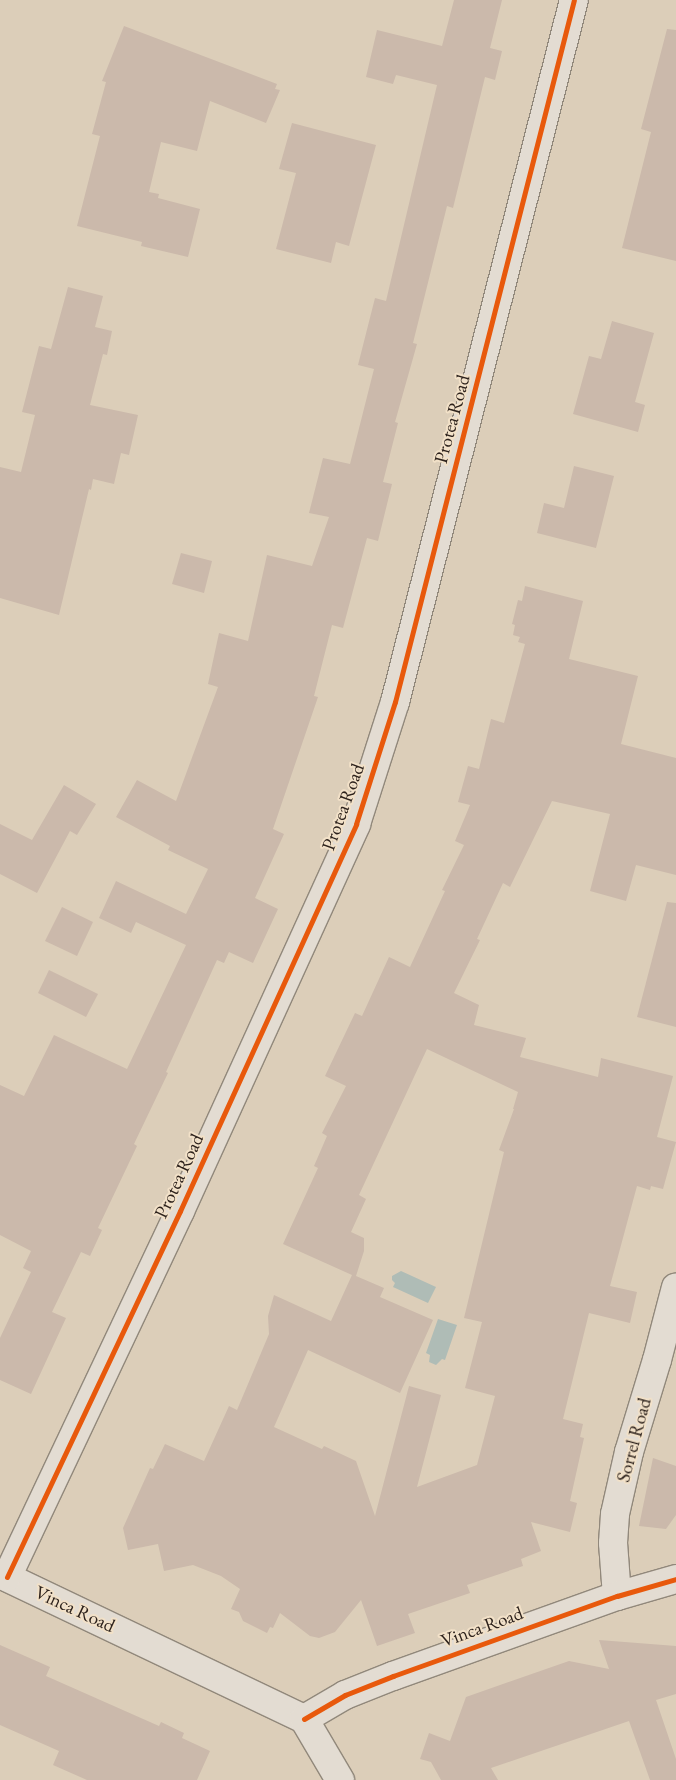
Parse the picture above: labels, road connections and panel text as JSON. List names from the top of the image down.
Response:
{
  "streets": {
    "street": ["Protea Road", "Sorrel Road", "Vinca Road"]
  },
  "crossings": [
    ["Protea Road", "Vinca Road"],
    ["Sorrel Road", "Vinca Road"]
  ]
}
